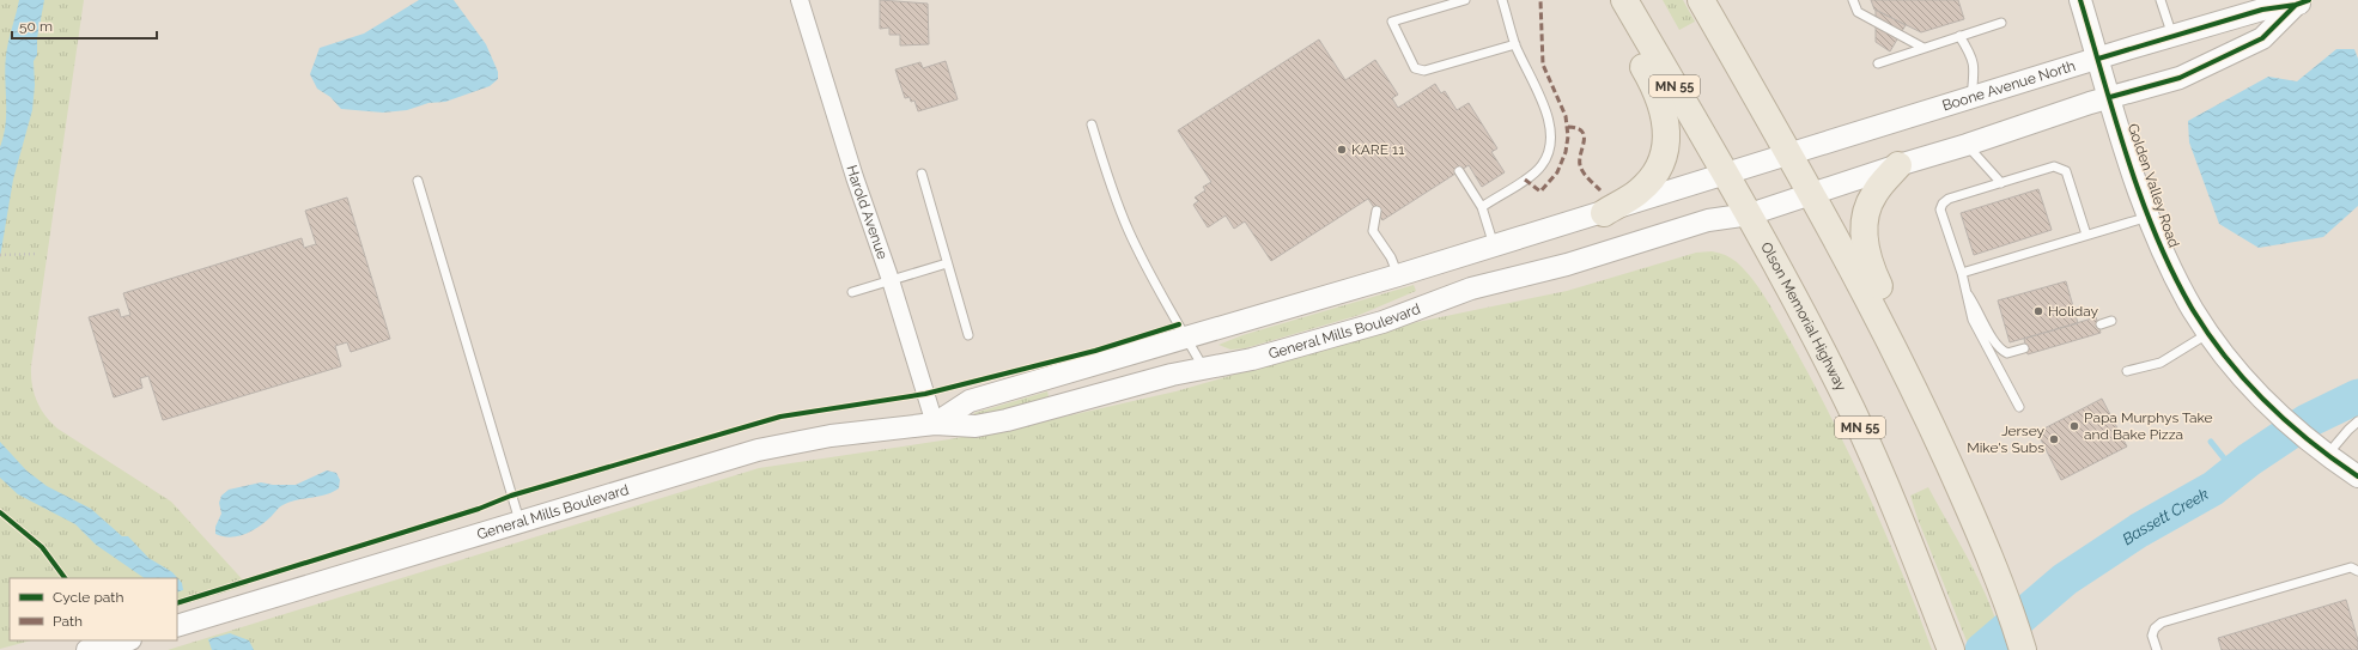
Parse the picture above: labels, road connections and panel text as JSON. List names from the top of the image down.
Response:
{
  "streets": {
    "highway": ["MN 55", "Olson Memorial Highway"],
    "street": [
      "Boone Avenue North",
      "Golden Valley Road",
      "Harold Avenue",
      "General Mills Boulevard"
    ]
  },
  "crossings": [
    ["Boone Avenue North", "Golden Valley Road"],
    ["Boone Avenue North", "Olson Memorial Highway"],
    ["Boone Avenue North", "General Mills Boulevard"],
    ["Harold Avenue", "General Mills Boulevard"],
    ["Olson Memorial Highway", "General Mills Boulevard"]
  ],
  "water": ["Bassett Creek"],
  "places": [
    "KARE 11",
    "Holiday",
    "Papa Murphys Take and Bake Pizza",
    "Jersey Mike's Subs"
  ],
  "legend": ["Cycle path", "Path"],
  "scale_bar": "50 m"
}
